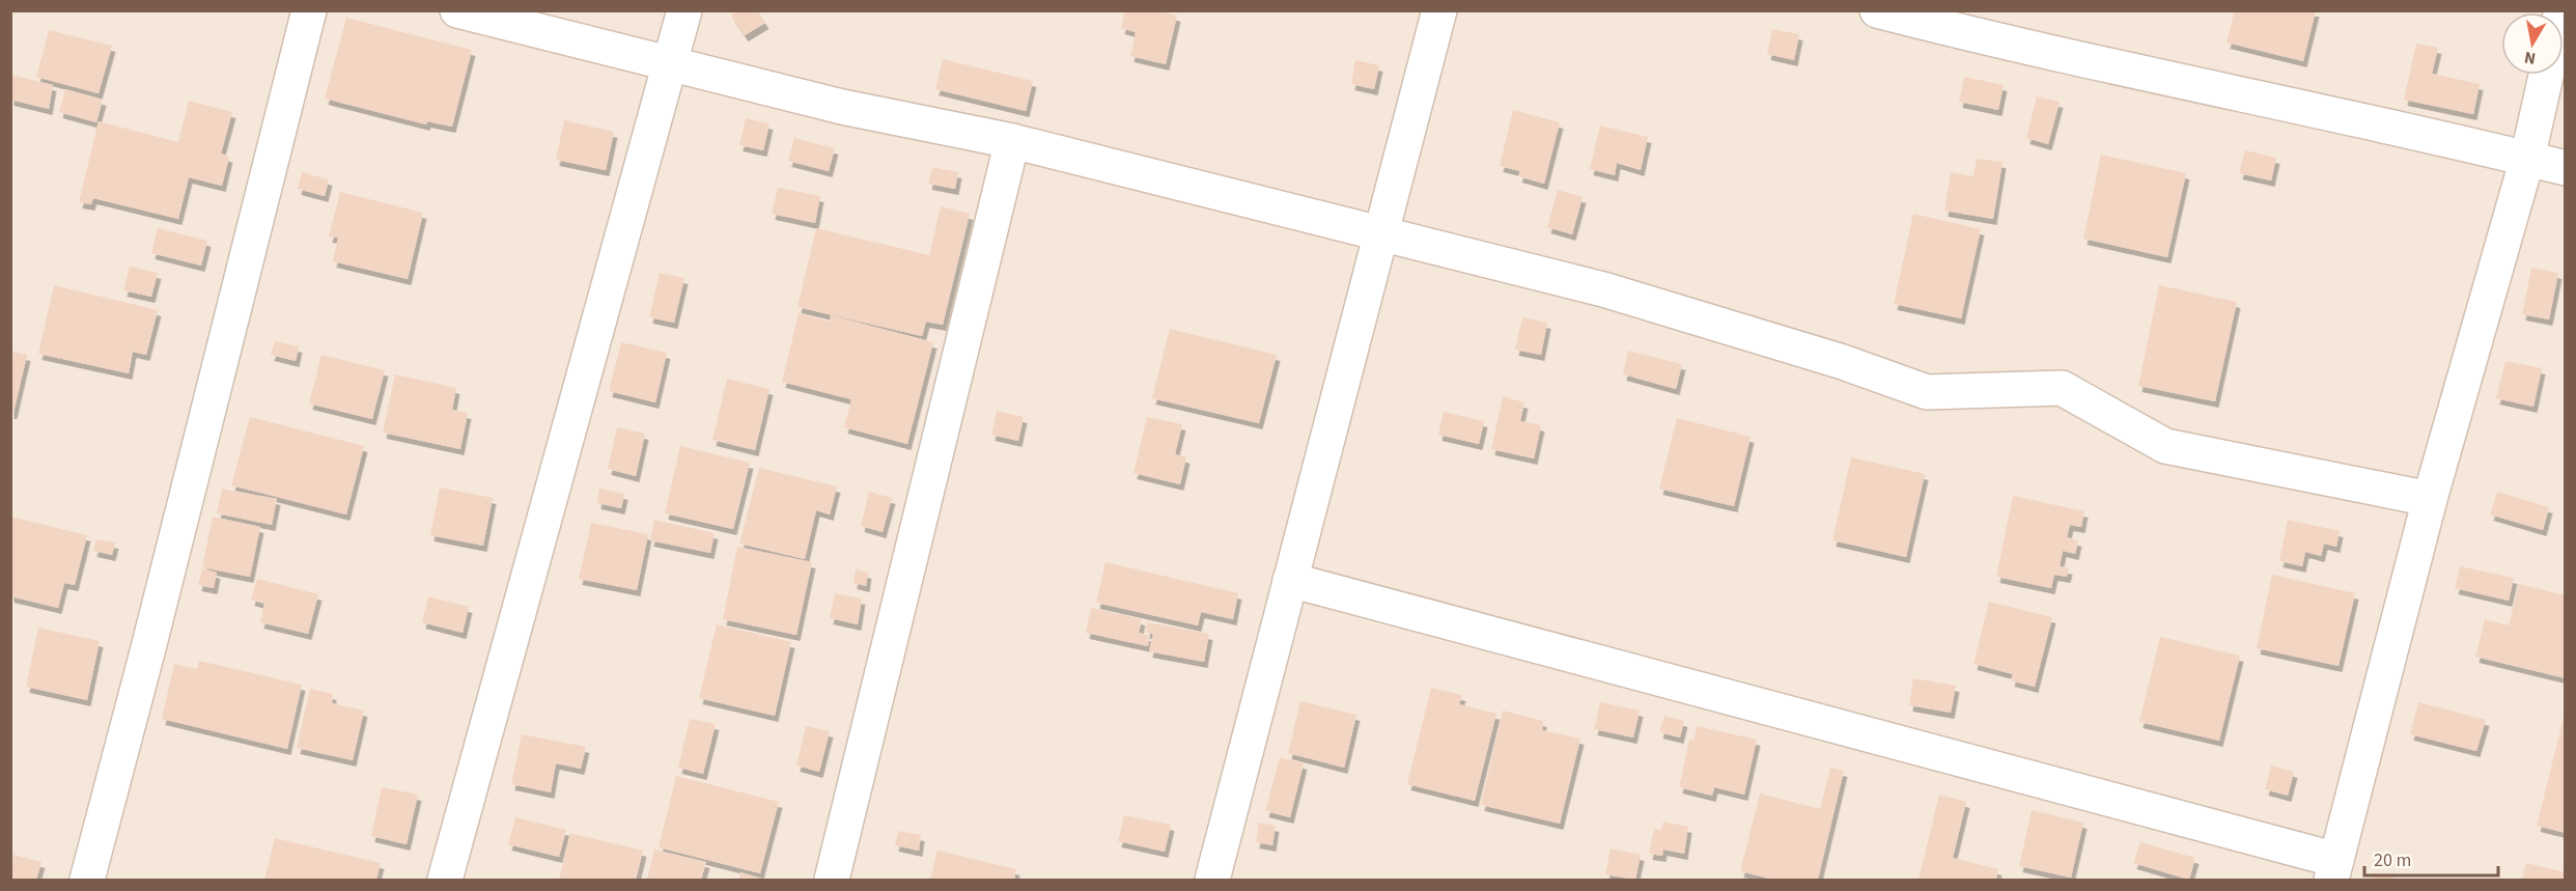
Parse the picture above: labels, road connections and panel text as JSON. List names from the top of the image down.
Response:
{
  "scale_bar": "20 m",
  "north": "bottom"
}
